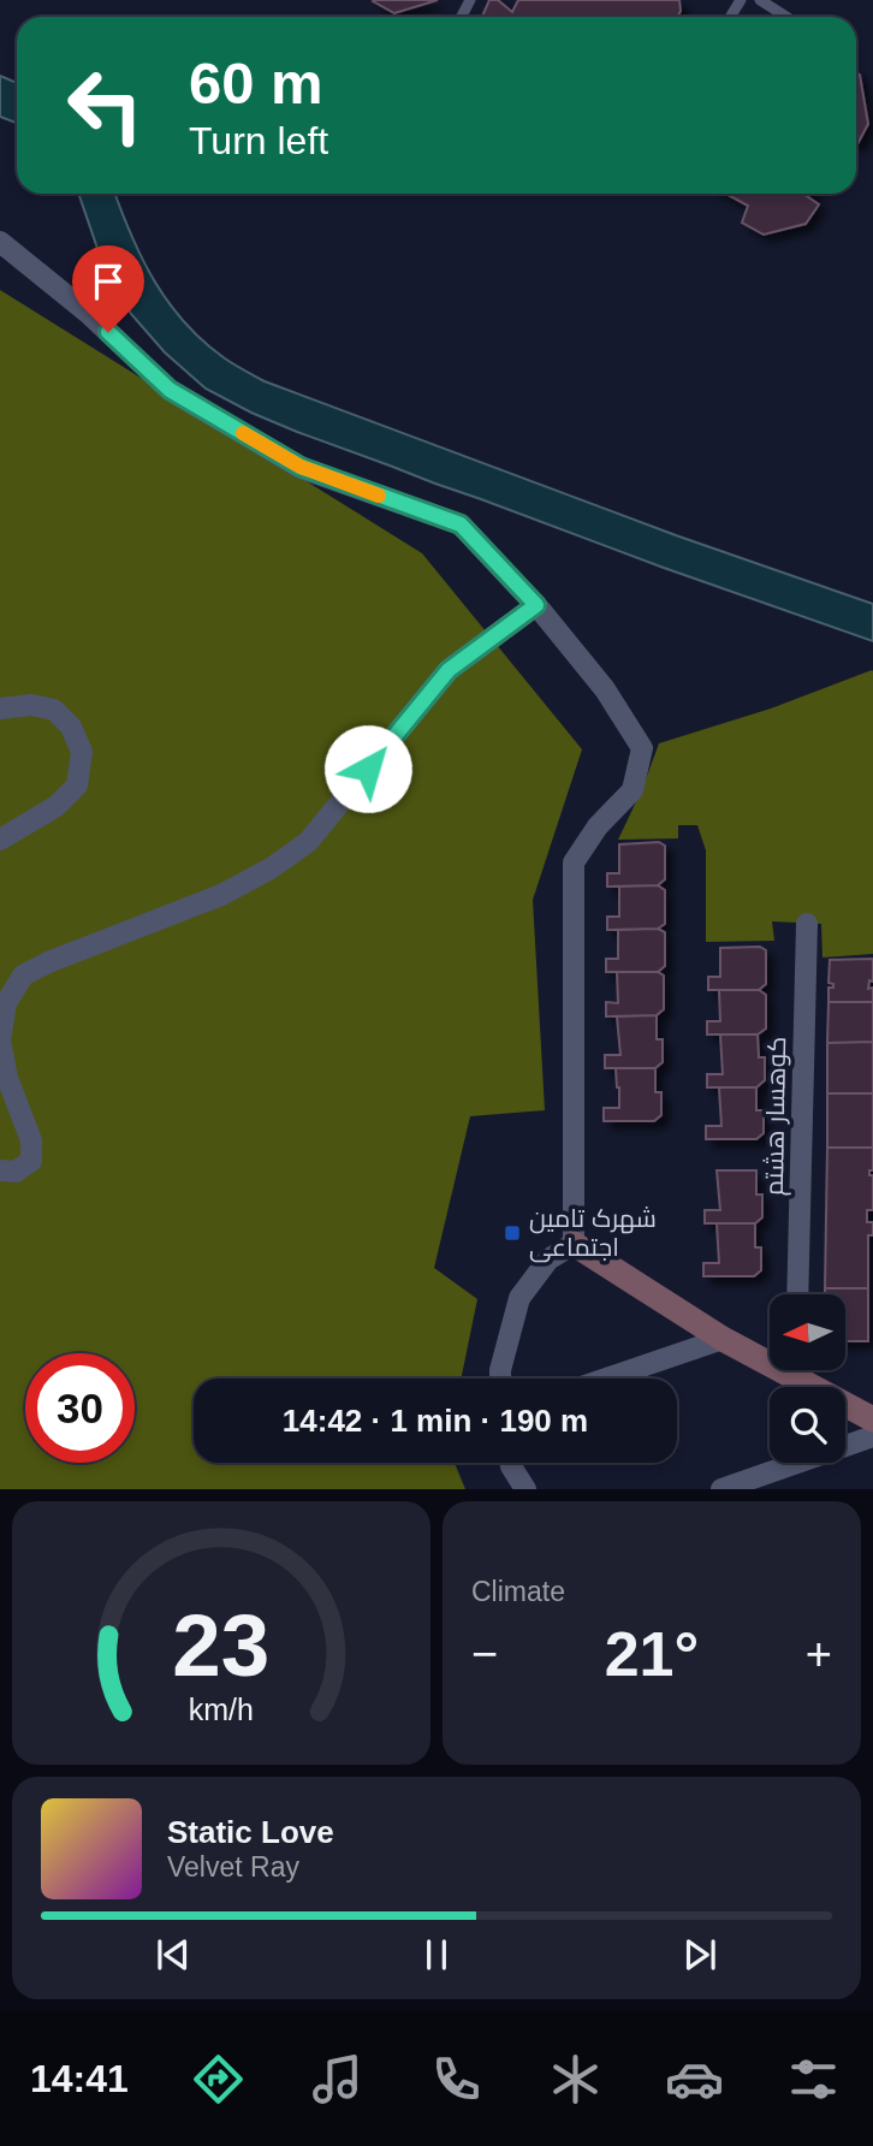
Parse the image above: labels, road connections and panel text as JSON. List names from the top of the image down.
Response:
{
  "streets": {
    "street": ["کوهسار هشتم"]
  },
  "places": {
    "transit": ["شهرک تامین اجتماعی"]
  },
  "north": "left",
  "page": {
    "turn": ["60 m", "Turn left"],
    "limit": "30",
    "trip": "14:42 · 1 min · 190 m",
    "tile": "Climate",
    "heat": ["−", "21°", "+"],
    "song": ["Static Love", "Velvet Ray"],
    "tabs": "14:41",
    "gauge": ["23", "km/h"]
  }
}
